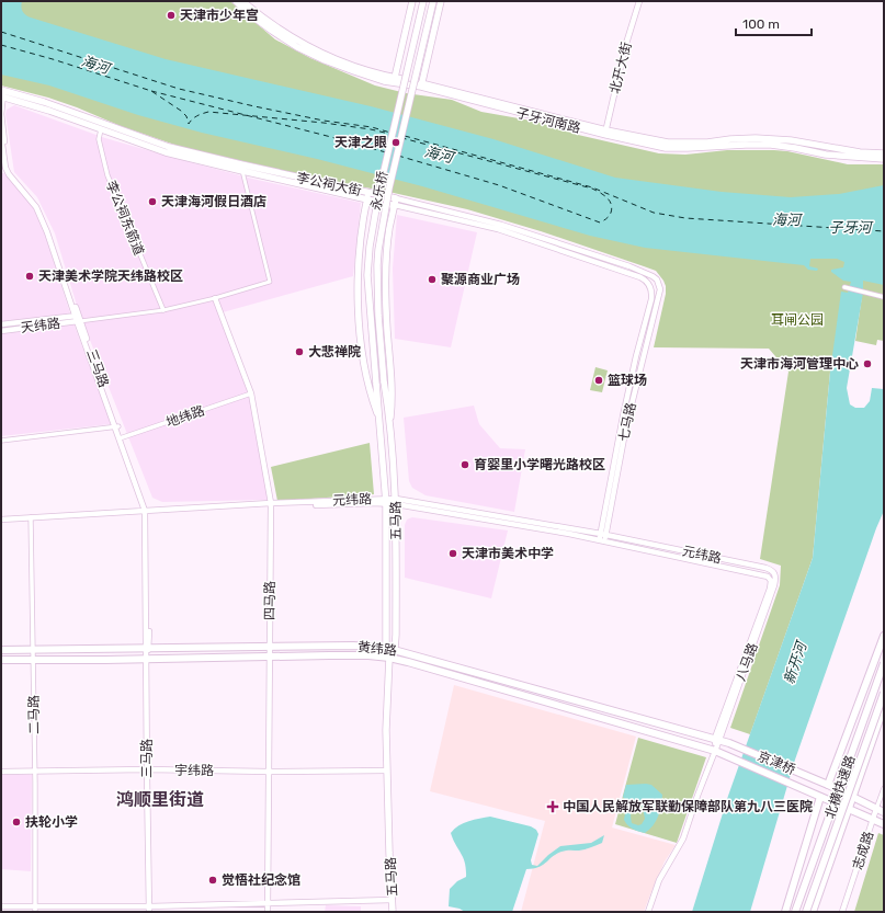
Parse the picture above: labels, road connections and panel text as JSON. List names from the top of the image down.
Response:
{
  "streets": {
    "main road": [
      "子牙河南路",
      "李公祠大街",
      "永乐桥",
      "五马路",
      "黄纬路",
      "京津桥",
      "北横快速路"
    ],
    "street": [
      "北开大街",
      "李公祠东箭道",
      "天纬路",
      "三马路",
      "地纬路",
      "七马路",
      "元纬路",
      "四马路",
      "八马路",
      "二马路",
      "宇纬路",
      "志成路"
    ]
  },
  "crossings": [
    ["北开大街", "子牙河南路"],
    ["李公祠大街", "李公祠东箭道"],
    ["李公祠大街", "三马路"],
    ["李公祠大街", "七马路"],
    ["永乐桥", "五马路"],
    ["天纬路", "三马路"],
    ["三马路", "地纬路"],
    ["三马路", "元纬路"],
    ["三马路", "黄纬路"],
    ["三马路", "宇纬路"],
    ["地纬路", "四马路"],
    ["七马路", "元纬路"],
    ["元纬路", "五马路"],
    ["元纬路", "四马路"],
    ["元纬路", "八马路"],
    ["元纬路", "二马路"],
    ["五马路", "黄纬路"],
    ["五马路", "宇纬路"],
    ["四马路", "黄纬路"],
    ["四马路", "宇纬路"],
    ["黄纬路", "八马路"],
    ["黄纬路", "二马路"],
    ["黄纬路", "京津桥"],
    ["二马路", "宇纬路"],
    ["京津桥", "志成路"]
  ],
  "districts": ["鸿顺里街道"],
  "water": ["海河", "子牙河", "新开河"],
  "parks": ["耳闸公园"],
  "places": {
    "other": [
      "天津市少年宫",
      "天津之眼",
      "天津海河假日酒店",
      "天津美术学院天纬路校区",
      "聚源商业广场",
      "大悲禅院",
      "天津市海河管理中心",
      "篮球场",
      "育婴里小学曙光路校区",
      "天津市美术中学",
      "扶轮小学",
      "觉悟社纪念馆"
    ],
    "health": ["中国人民解放军联勤保障部队第九八三医院"]
  },
  "scale_bar": "100 m"
}
